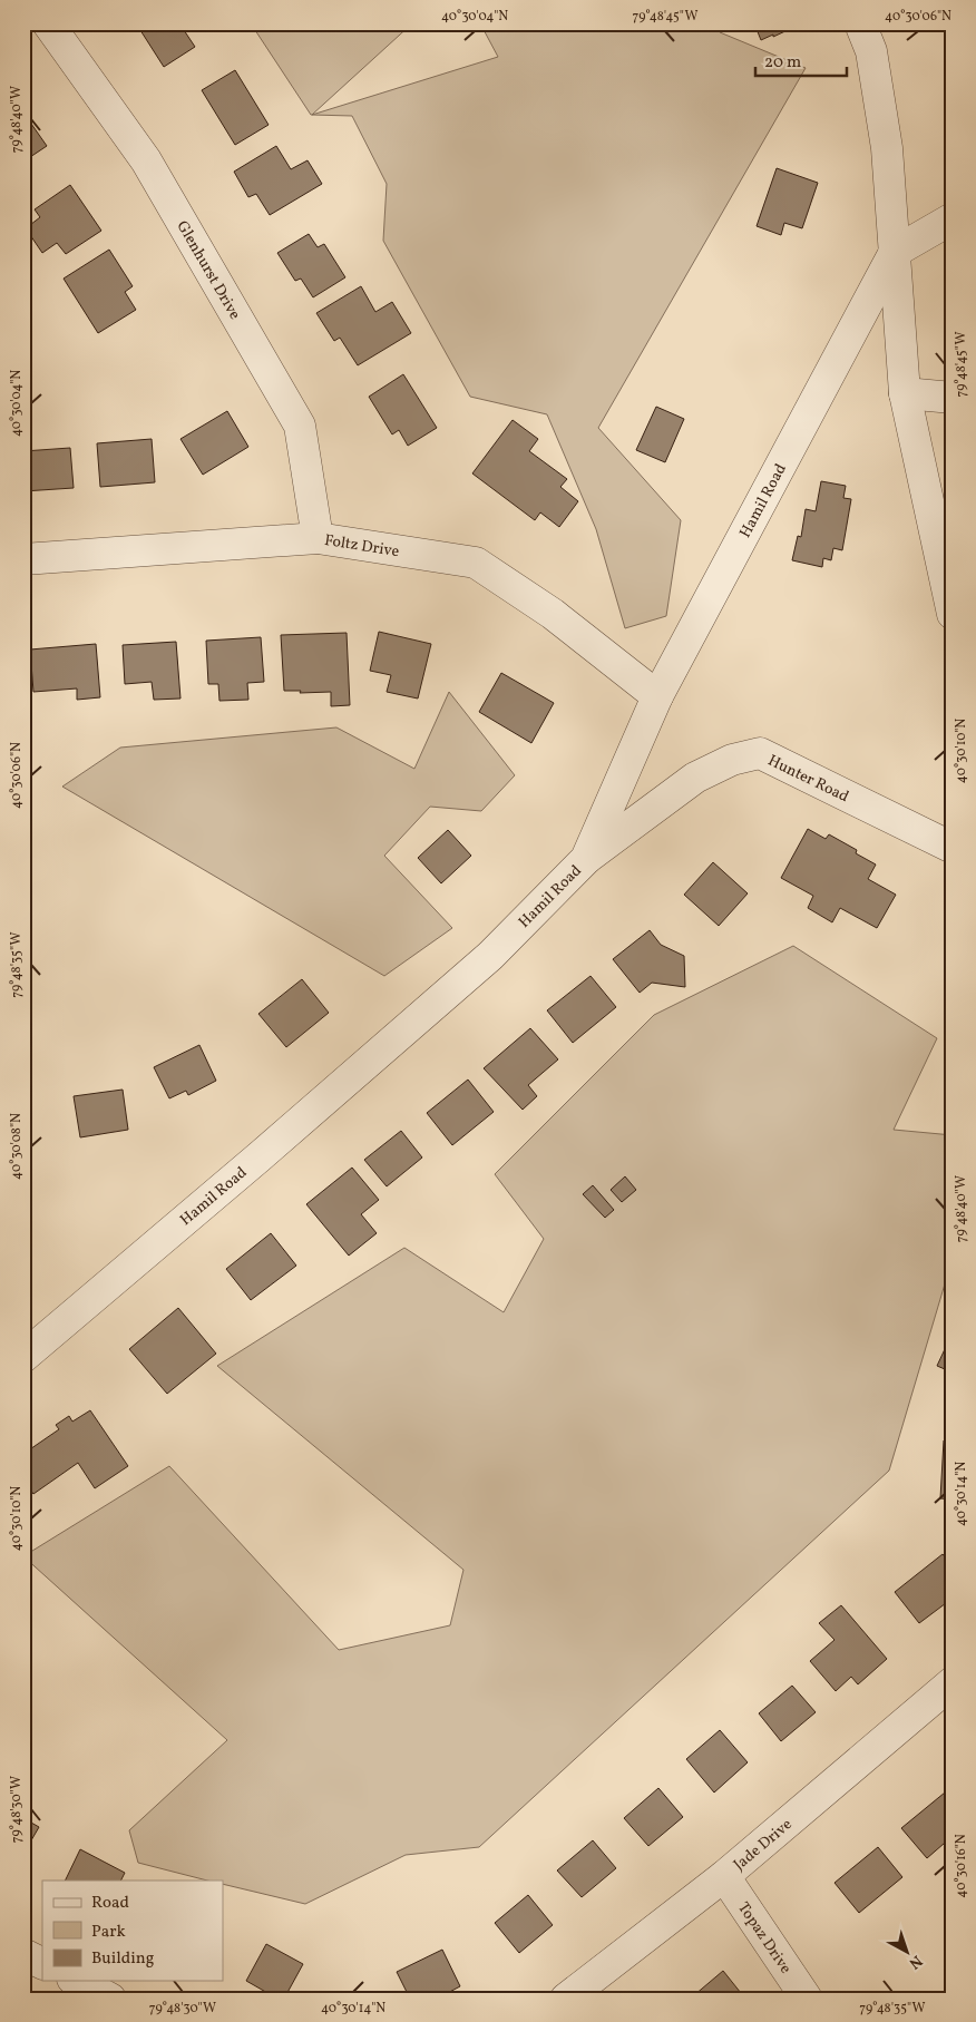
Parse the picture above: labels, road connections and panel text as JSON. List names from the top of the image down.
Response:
{
  "streets": {
    "street": [
      "Glenhurst Drive",
      "Hamil Road",
      "Foltz Drive",
      "Hunter Road",
      "Jade Drive",
      "Topaz Drive"
    ]
  },
  "crossings": [
    ["Glenhurst Drive", "Foltz Drive"],
    ["Hamil Road", "Foltz Drive"],
    ["Hamil Road", "Hunter Road"],
    ["Jade Drive", "Topaz Drive"]
  ],
  "legend": ["Road", "Park", "Building"],
  "scale_bar": "20 m",
  "north": "bottom right",
  "coordinates": [
    "40°30'04\"N",
    "79°48'45\"W",
    "40°30'06\"N",
    "79°48'40\"W",
    "40°30'10\"N",
    "79°48'35\"W",
    "40°30'08\"N",
    "40°30'14\"N",
    "79°48'30\"W",
    "40°30'16\"N"
  ]
}
